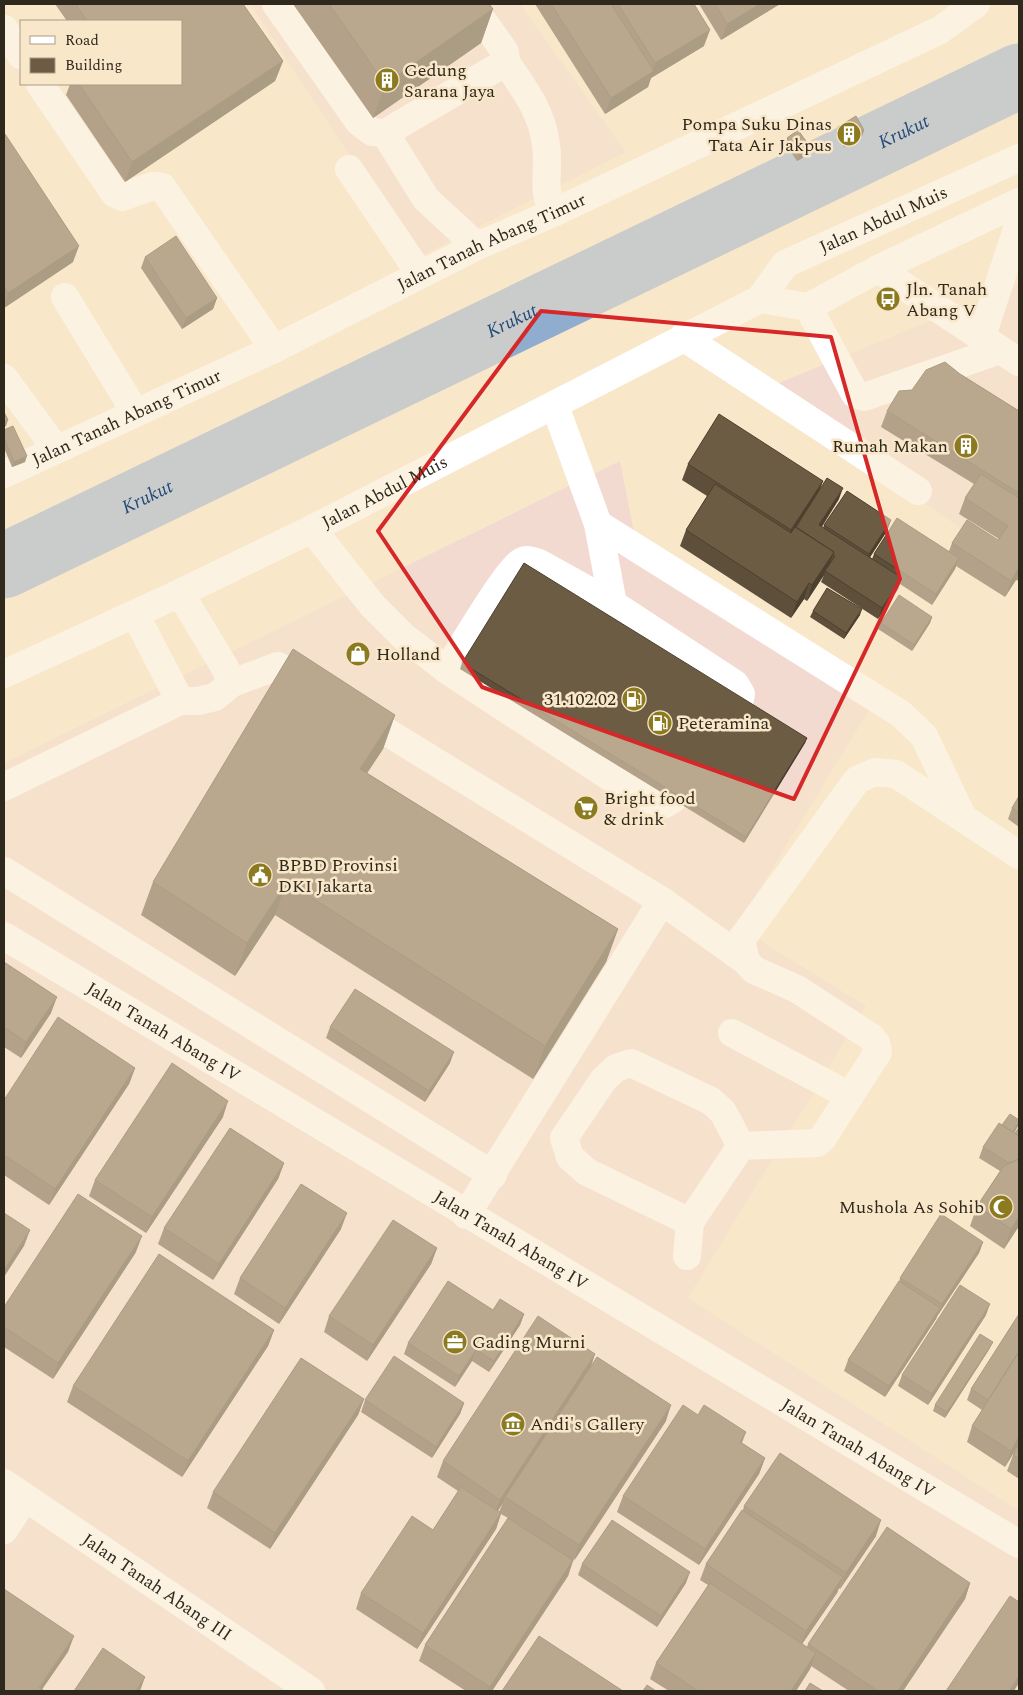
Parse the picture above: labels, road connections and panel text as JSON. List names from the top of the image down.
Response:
{
  "streets": {
    "street": [
      "Jalan Abdul Muis",
      "Jalan Tanah Abang Timur",
      "Jalan Tanah Abang IV",
      "Jalan Tanah Abang III"
    ]
  },
  "water": ["Krukut"],
  "places": {
    "building": ["Gedung Sarana Jaya", "Pompa Suku Dinas Tata Air Jakpus", "Rumah Makan"],
    "bus stop": ["Jln. Tanah Abang V"],
    "shop": ["Holland"],
    "fuel station": ["31.102.02", "Peteramina"],
    "supermarket": ["Bright food & drink"],
    "public building": ["BPBD Provinsi DKI Jakarta"],
    "mosque": ["Mushola As Sohib"],
    "office": ["Gading Murni"],
    "museum": ["Andi's Gallery"]
  },
  "legend": ["Road", "Building"]
}
